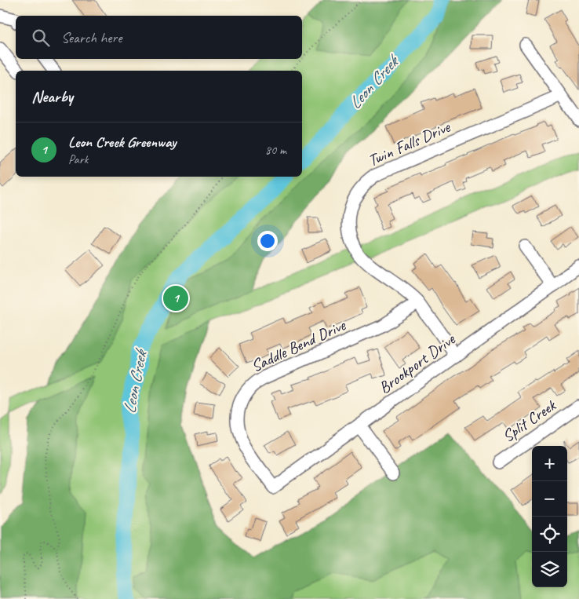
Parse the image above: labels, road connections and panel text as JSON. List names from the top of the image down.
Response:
{
  "streets": {
    "street": [
      "Twin Falls Drive",
      "Saddle Bend Drive",
      "Brookport Drive",
      "Split Creek"
    ]
  },
  "crossings": [
    ["Twin Falls Drive", "Saddle Bend Drive"],
    ["Twin Falls Drive", "Brookport Drive"],
    ["Saddle Bend Drive", "Brookport Drive"]
  ],
  "water": ["Leon Creek"],
  "page": {
    "search": "Search here",
    "heading": "Nearby",
    "list": [
      {
        "mark": "1",
        "name": "Leon Creek Greenway",
        "note": "Park",
        "value": "80 m"
      }
    ],
    "pins": "1",
    "map_buttons": ["+", "−"]
  }
}
